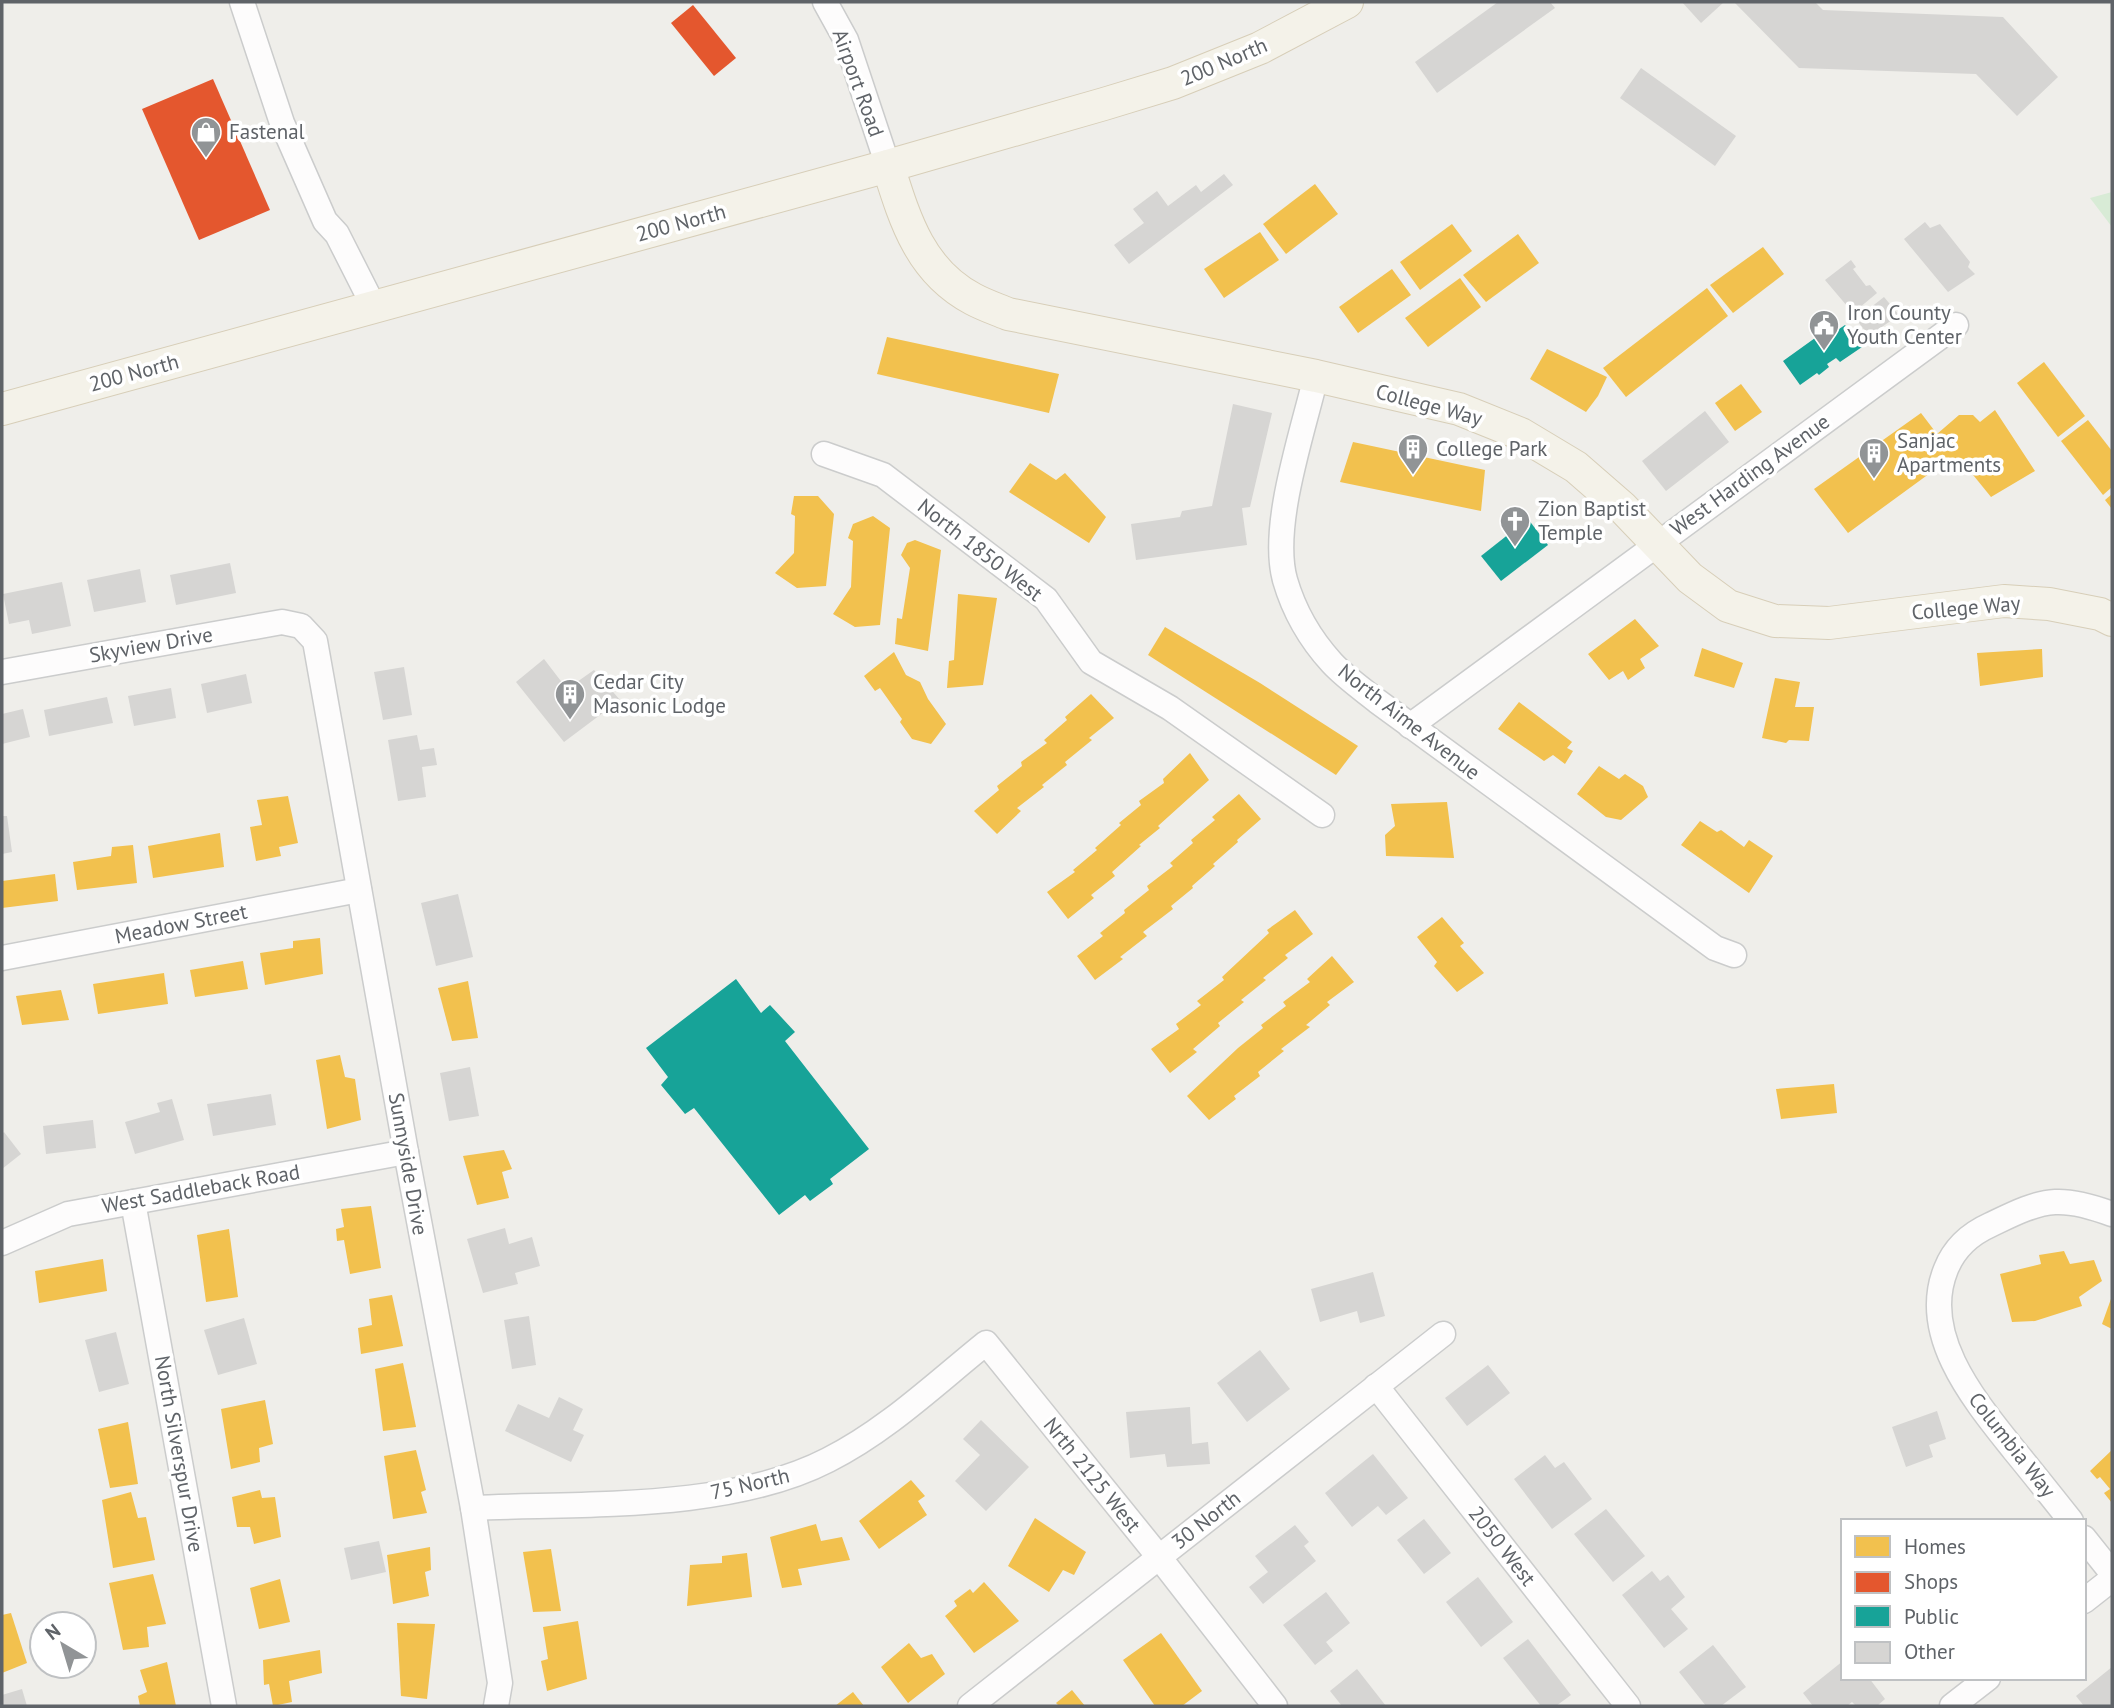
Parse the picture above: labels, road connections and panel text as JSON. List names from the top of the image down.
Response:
{
  "streets": {
    "main road": ["200 North", "College Way"],
    "street": [
      "Airport Road",
      "West Harding Avenue",
      "North 1850 West",
      "Skyview Drive",
      "North Aime Avenue",
      "Meadow Street",
      "Sunnyside Drive",
      "West Saddleback Road",
      "Columbia Way",
      "North Silverspur Drive",
      "Nrth 2125 West",
      "75 North",
      "30 North",
      "2050 West"
    ]
  },
  "crossings": [
    ["200 North", "Airport Road"],
    ["200 North", "College Way"],
    ["Airport Road", "College Way"],
    ["College Way", "West Harding Avenue"],
    ["College Way", "North Aime Avenue"],
    ["West Harding Avenue", "North Aime Avenue"],
    ["Skyview Drive", "Sunnyside Drive"],
    ["Meadow Street", "Sunnyside Drive"],
    ["Sunnyside Drive", "West Saddleback Road"],
    ["Sunnyside Drive", "75 North"],
    ["West Saddleback Road", "North Silverspur Drive"],
    ["Nrth 2125 West", "75 North"],
    ["Nrth 2125 West", "30 North"],
    ["30 North", "2050 West"]
  ],
  "places": {
    "shop": ["Fastenal"],
    "public building": ["Iron County Youth Center"],
    "building": ["College Park", "Sanjac Apartments", "Cedar City Masonic Lodge"],
    "church": ["Zion Baptist Temple"]
  },
  "legend": [
    "Homes",
    "Shops",
    "Public",
    "Other"
  ],
  "north": "top left"
}
